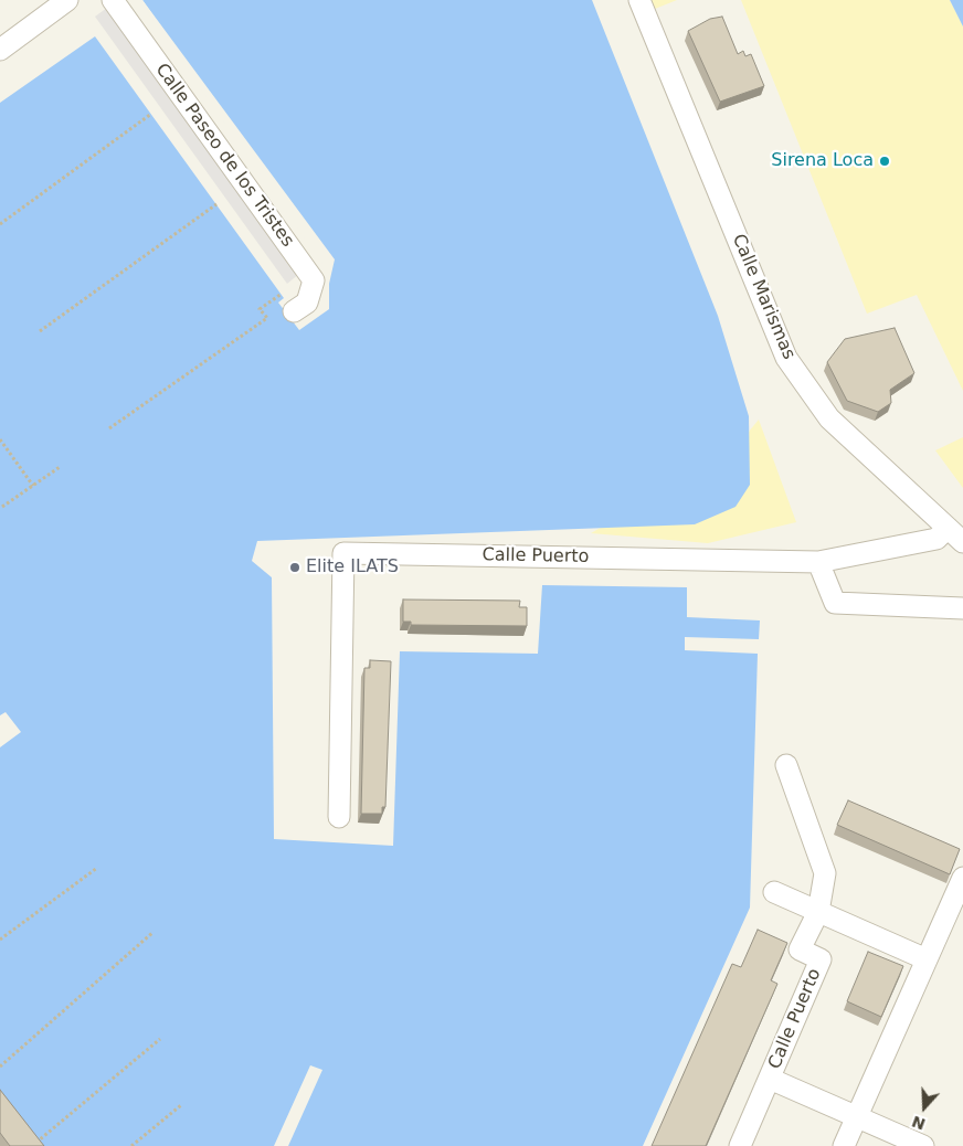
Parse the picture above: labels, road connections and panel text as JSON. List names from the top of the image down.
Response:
{
  "streets": {
    "street": ["Calle Paseo de los Tristes", "Calle Marismas", "Calle Puerto"]
  },
  "places": ["Sirena Loca", "Elite ILATS"],
  "north": "bottom"
}
